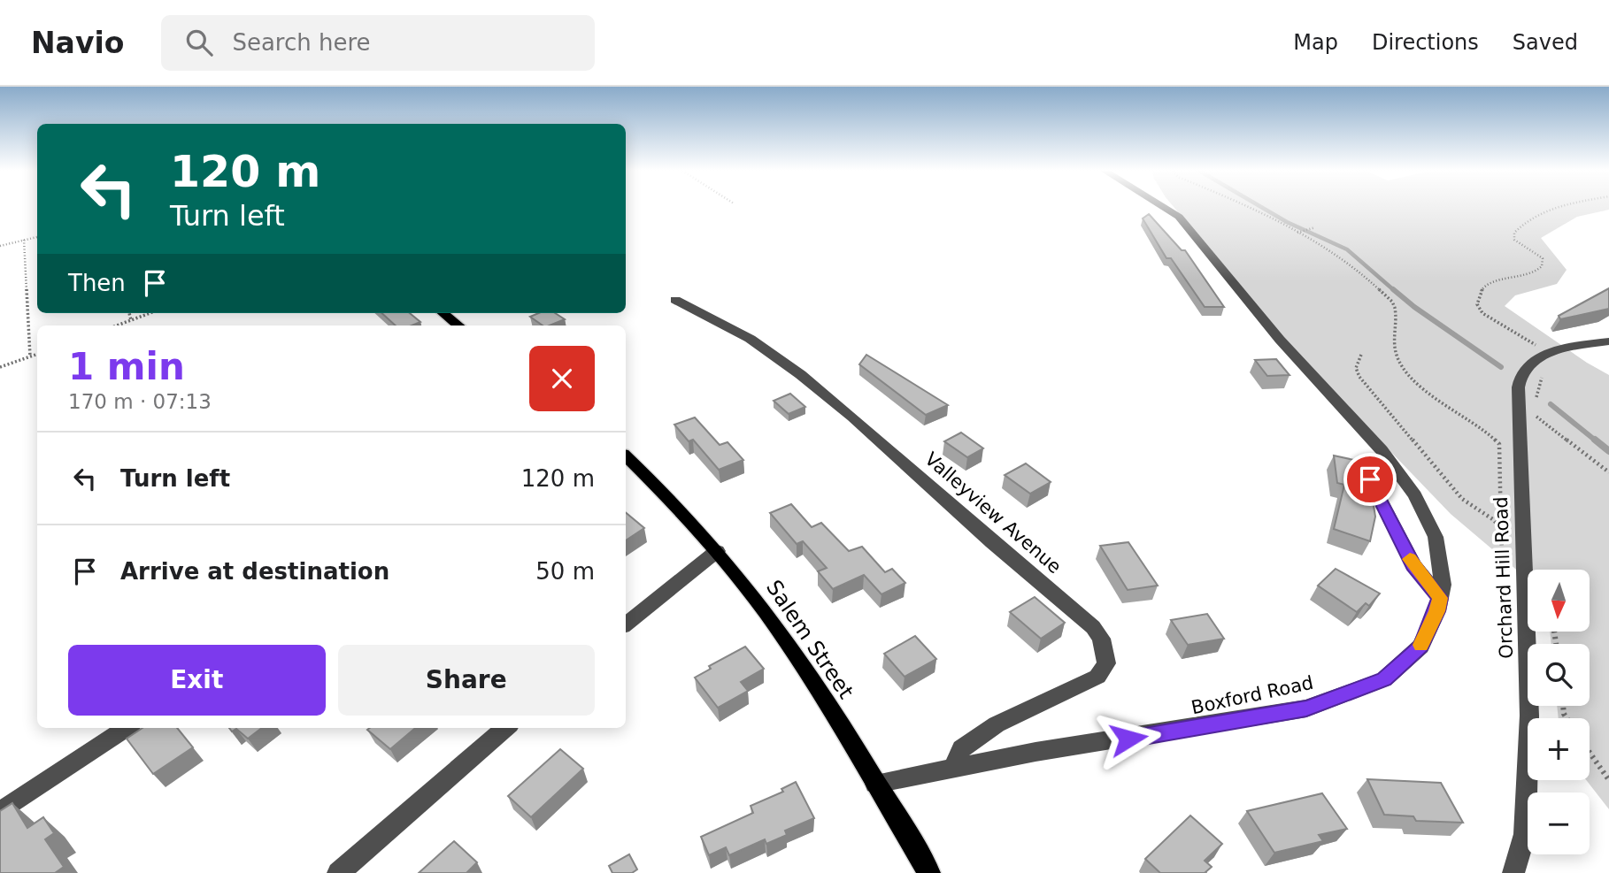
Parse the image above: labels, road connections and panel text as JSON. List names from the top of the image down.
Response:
{
  "streets": {
    "main road": ["Salem Street"],
    "street": ["Valleyview Avenue", "Orchard Hill Road", "Boxford Road"]
  },
  "crossings": [
    ["Valleyview Avenue", "Boxford Road"],
    ["Salem Street", "Boxford Road"]
  ],
  "north": "bottom",
  "page": {
    "header": "Navio",
    "search": "Search here",
    "nav": ["Map", "Directions", "Saved"],
    "turn": ["120 m", "Turn left"],
    "then": "Then",
    "heading": ["1 min", "170 m · 07:13"],
    "list": [
      {
        "name": "Turn left",
        "value": "120 m"
      },
      {
        "name": "Arrive at destination",
        "value": "50 m"
      }
    ],
    "map_buttons": ["+", "−"],
    "buttons": ["Exit", "Share"]
  }
}
